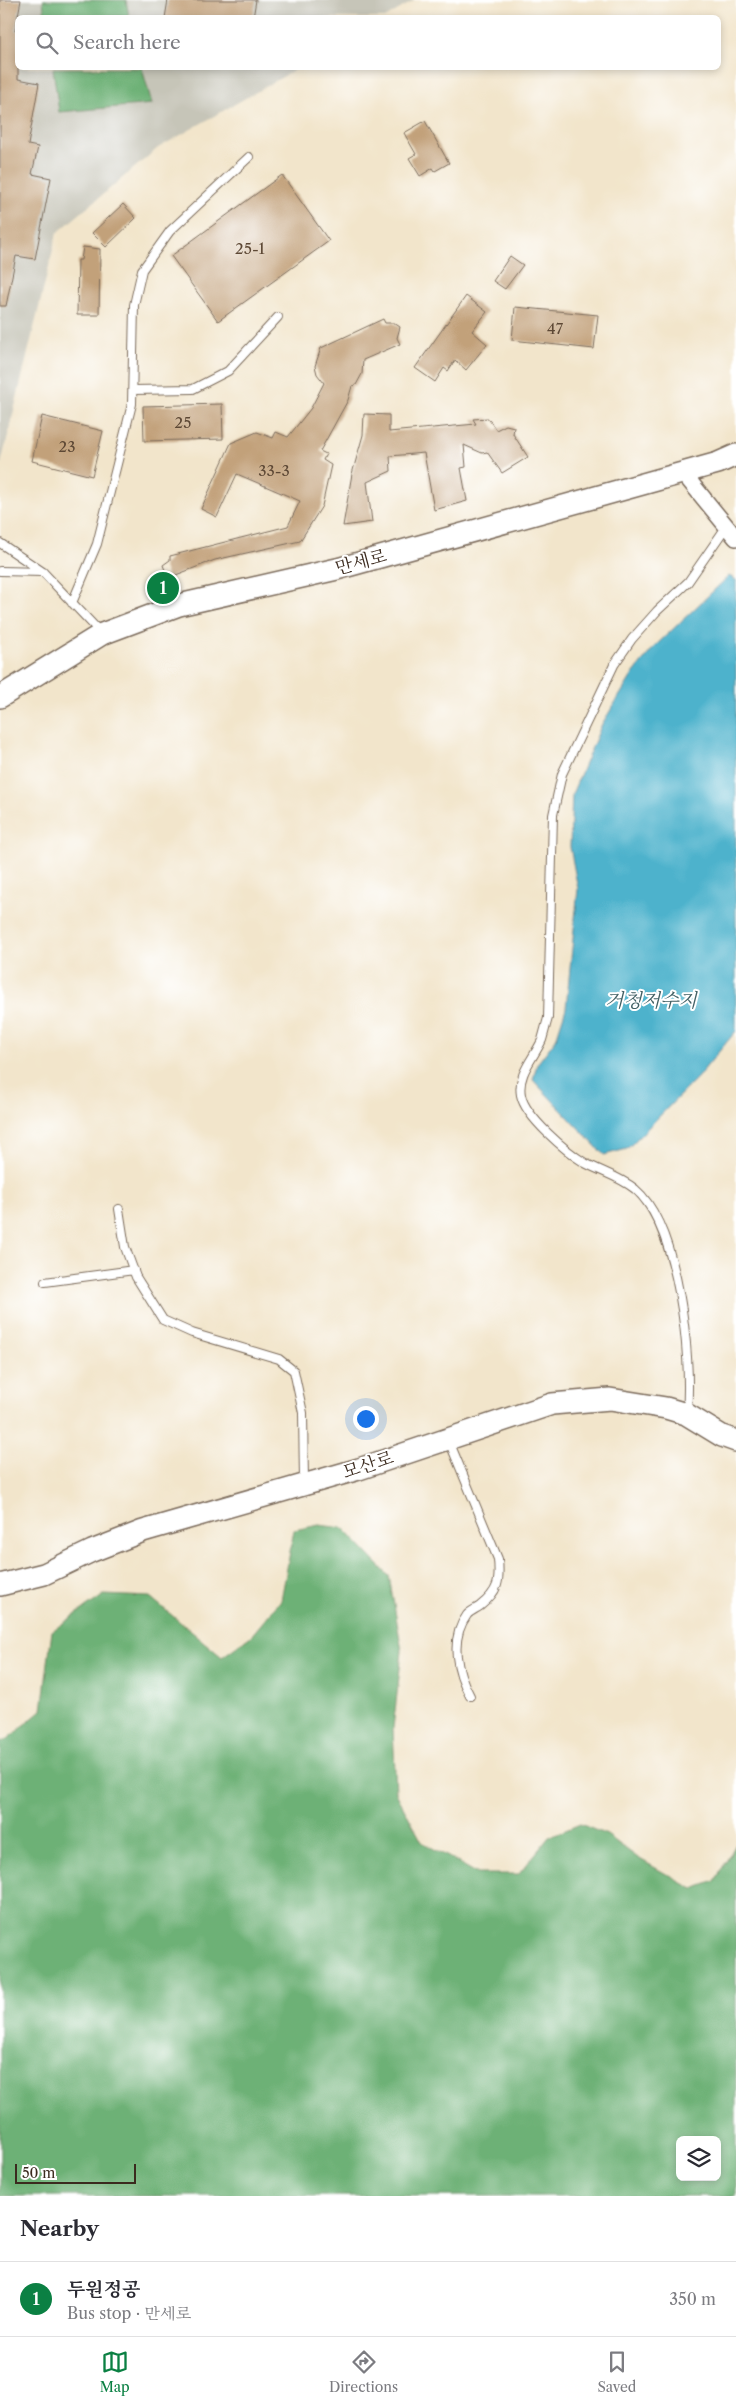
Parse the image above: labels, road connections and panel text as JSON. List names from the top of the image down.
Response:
{
  "streets": {
    "main road": ["만세로", "모산로"]
  },
  "water": ["거청저수지"],
  "house_numbers": [
    "25-1",
    "47",
    "25",
    "23",
    "33-3"
  ],
  "scale_bar": "50 m",
  "page": {
    "search": "Search here",
    "pins": "1",
    "scale": "50 m",
    "heading": "Nearby",
    "list": [
      {
        "mark": "1",
        "name": "두원정공",
        "note": "Bus stop · 만세로",
        "value": "350 m"
      }
    ],
    "nav": ["Map", "Directions", "Saved"]
  }
}
